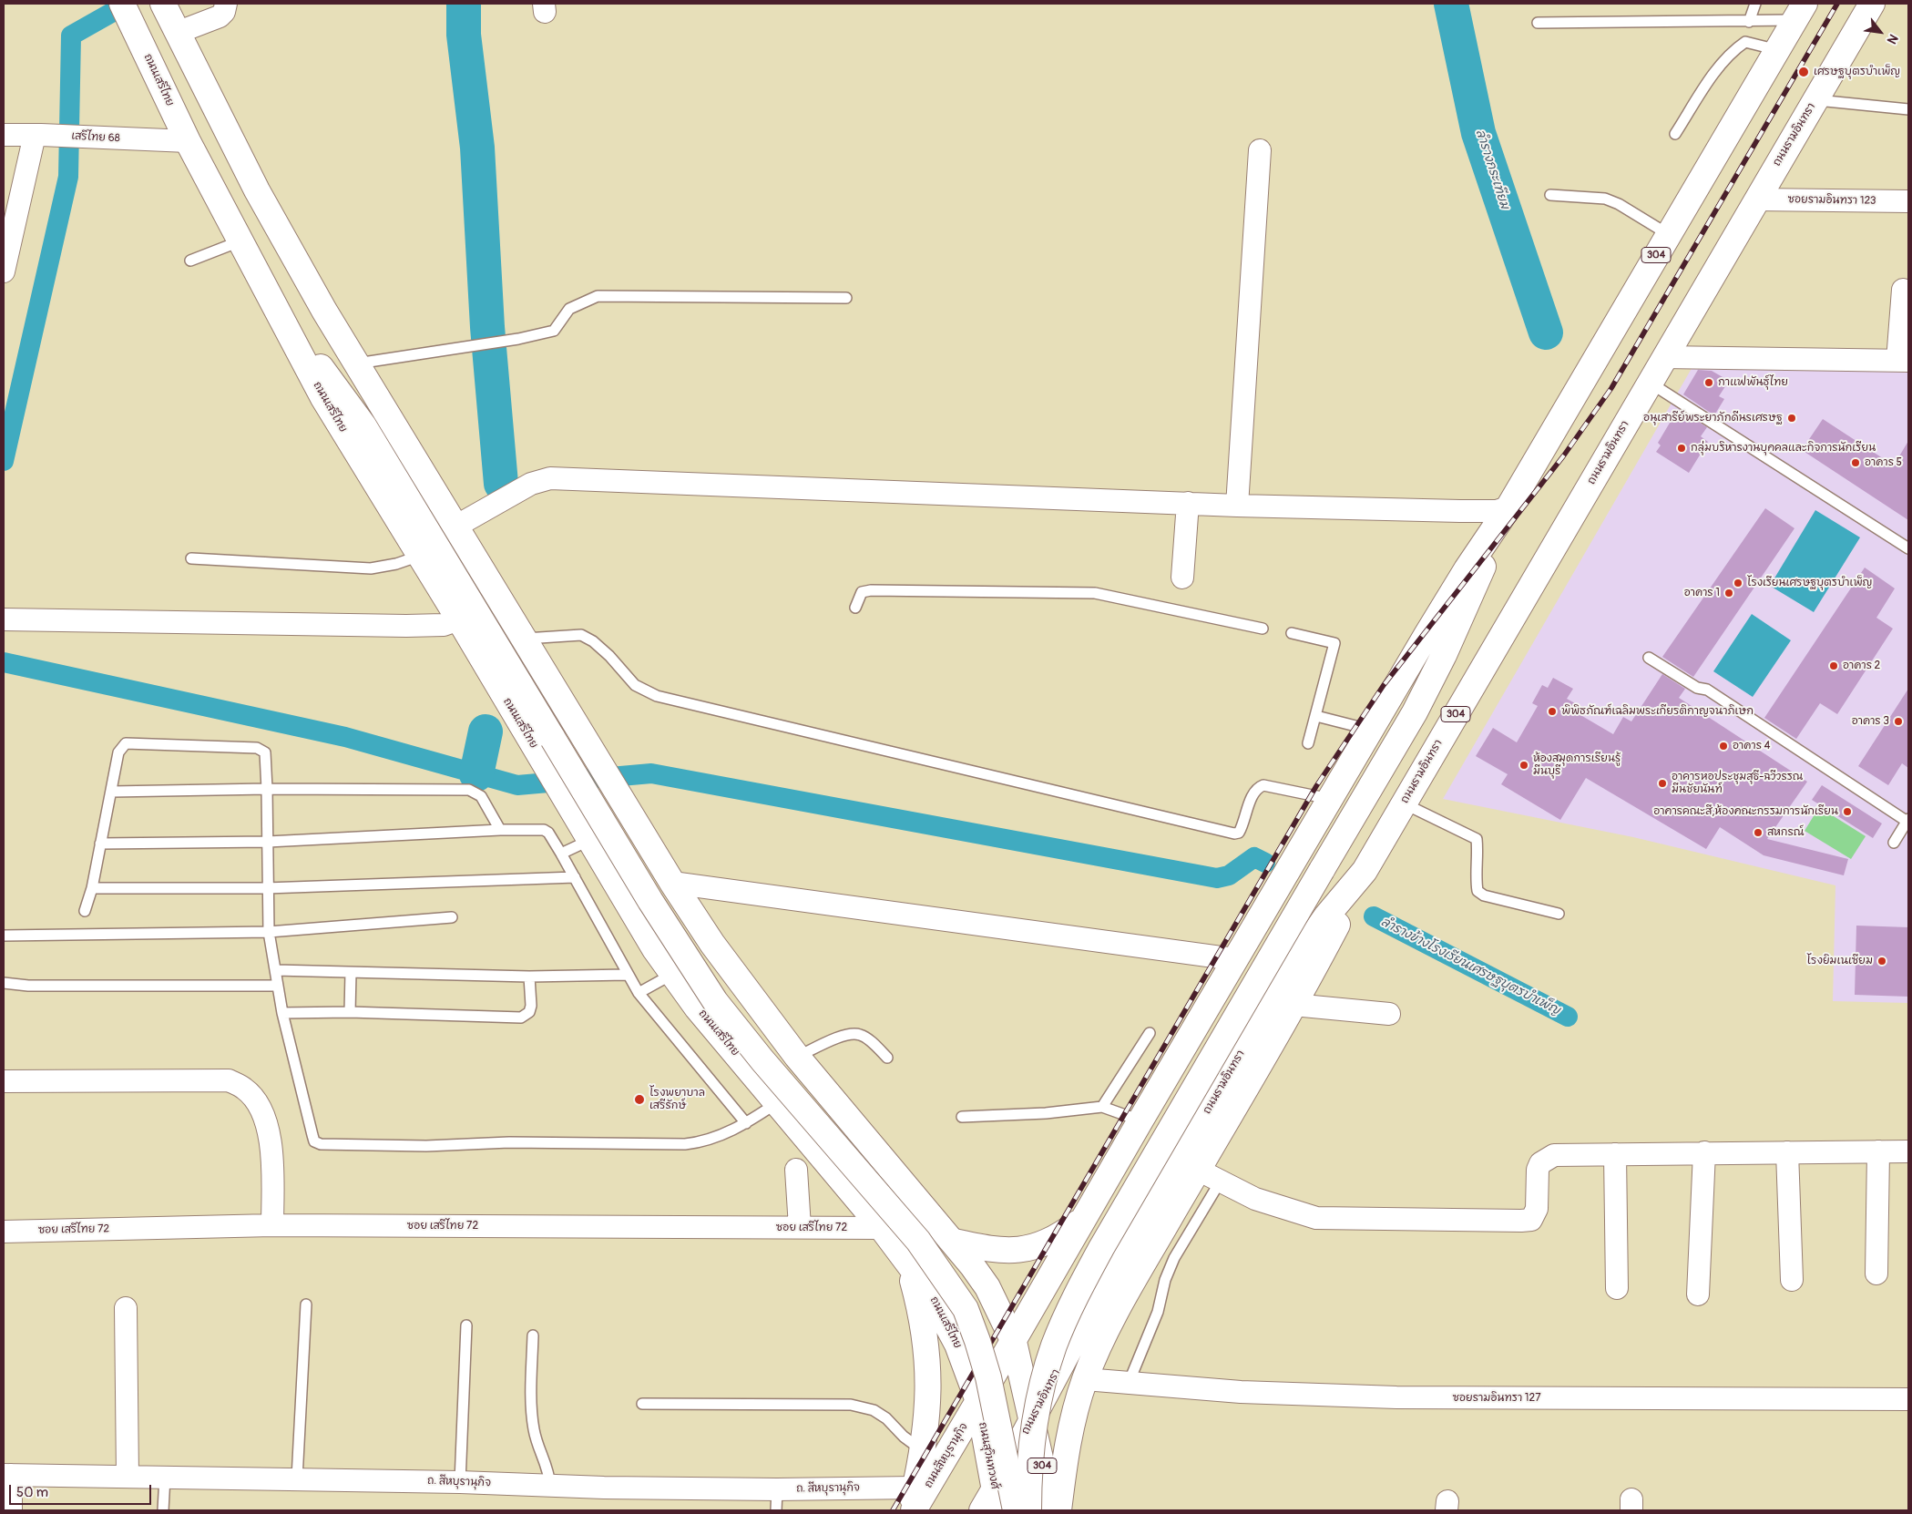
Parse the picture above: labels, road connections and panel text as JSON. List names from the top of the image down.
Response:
{
  "streets": {
    "main road": [
      "ถนนเสรีไทย",
      "ถนนรามอินทรา",
      "304",
      "ถนนสีหบุรานุกิจ",
      "ถนนสุวินทวงศ์"
    ],
    "street": [
      "เสรีไทย 68",
      "ซอยรามอินทรา 123",
      "ซอย เสรีไทย 72",
      "ซอยรามอินทรา 127",
      "ถ. สีหบุรานุกิจ"
    ]
  },
  "crossings": [
    ["ถนนเสรีไทย", "เสรีไทย 68"],
    ["ถนนเสรีไทย", "304"],
    ["ถนนเสรีไทย", "ซอย เสรีไทย 72"],
    ["ถนนเสรีไทย", "ถนนสีหบุรานุกิจ"],
    ["ถนนเสรีไทย", "ถนนสุวินทวงศ์"],
    ["ถนนรามอินทรา", "ซอยรามอินทรา 123"],
    ["ถนนรามอินทรา", "304"],
    ["ถนนรามอินทรา", "ถนนสุวินทวงศ์"],
    ["304", "ถนนสีหบุรานุกิจ"],
    ["304", "ถนนสุวินทวงศ์"],
    ["ถนนสีหบุรานุกิจ", "ถนนสุวินทวงศ์"],
    ["ถนนสีหบุรานุกิจ", "ถ. สีหบุรานุกิจ"]
  ],
  "water": ["ลำรางกระเทียม", "ลำรางข้างโรงเรียนเศรษฐบุตรบำเพ็ญ"],
  "places": [
    "เศรษฐบุตรบำเพ็ญ",
    "กาแฟพันธ์ุไทย",
    "อนุเสารีย์พระยาภักดีนรเศรษฐ",
    "กลุ่มบริหารงานบุคคลและกิจการนักเรียน",
    "อาคาร 5",
    "โรงเรียนเศรษฐบุตรบำเพ็ญ",
    "อาคาร 1",
    "อาคาร 2",
    "พิพิธภัณฑ์เฉลิมพระเกียรติกาญจนาภิเษก",
    "อาคาร 3",
    "อาคาร 4",
    "ห้องสมุดการเรียนรู้ มีนบุรี",
    "อาคารหอประชุมสุธี-ฉวีวรรณ มีนชัยนันท์",
    "อาคารคณะสี,ห้องคณะกรรมการนักเรียน",
    "สหกรณ์",
    "โรงยิมเนเซียม",
    "โรงพยาบาล เสรีรักษ์"
  ],
  "scale_bar": "50 m",
  "north": "bottom right"
}
